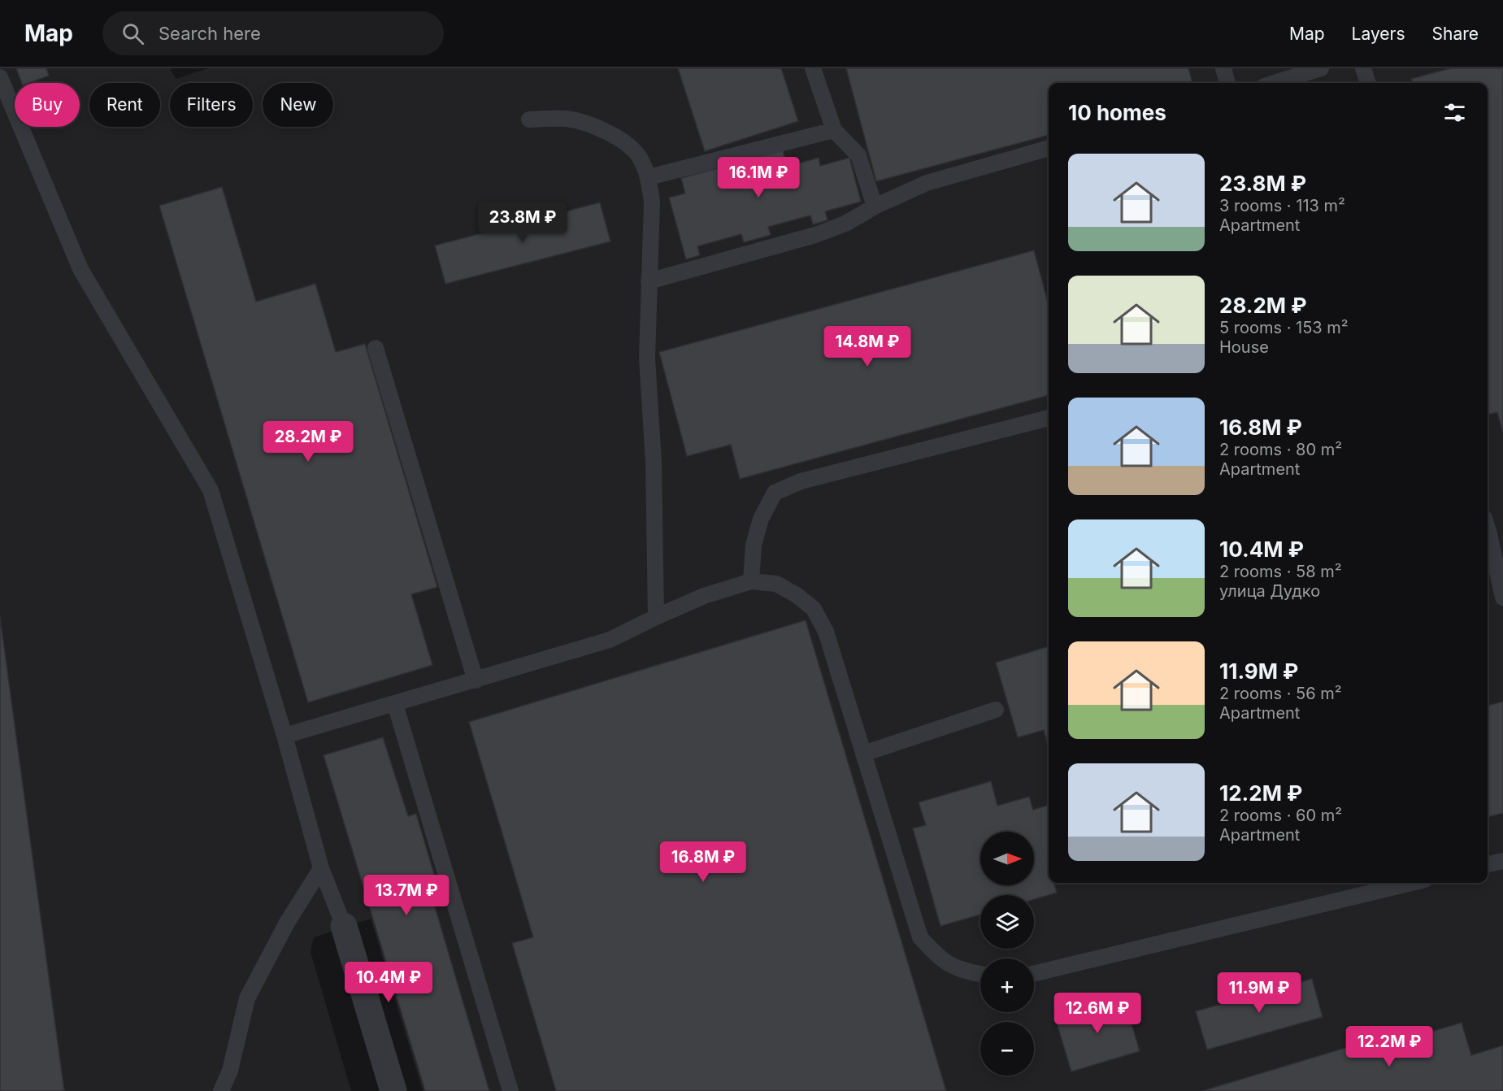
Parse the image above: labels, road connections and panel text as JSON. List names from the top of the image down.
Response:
{
  "north": "right",
  "page": {
    "header": "Map",
    "search": "Search here",
    "nav": ["Map", "Layers", "Share"],
    "chip": [
      "Buy",
      "Rent",
      "Filters",
      "New"
    ],
    "heading": "10 homes",
    "list": [
      {
        "name": "23.8M ₽",
        "note": "3 rooms · 113 m² · Apartment"
      },
      {
        "name": "28.2M ₽",
        "note": "5 rooms · 153 m² · House"
      },
      {
        "name": "16.8M ₽",
        "note": "2 rooms · 80 m² · Apartment"
      },
      {
        "name": "10.4M ₽",
        "note": "2 rooms · 58 m² · улица Дудко"
      },
      {
        "name": "11.9M ₽",
        "note": "2 rooms · 56 m² · Apartment"
      },
      {
        "name": "12.2M ₽",
        "note": "2 rooms · 60 m² · Apartment"
      }
    ],
    "price": [
      "16.1M ₽",
      "23.8M ₽",
      "14.8M ₽",
      "28.2M ₽",
      "16.8M ₽",
      "13.7M ₽",
      "10.4M ₽",
      "11.9M ₽",
      "12.6M ₽",
      "12.2M ₽"
    ],
    "map_buttons": ["+", "−"]
  }
}
